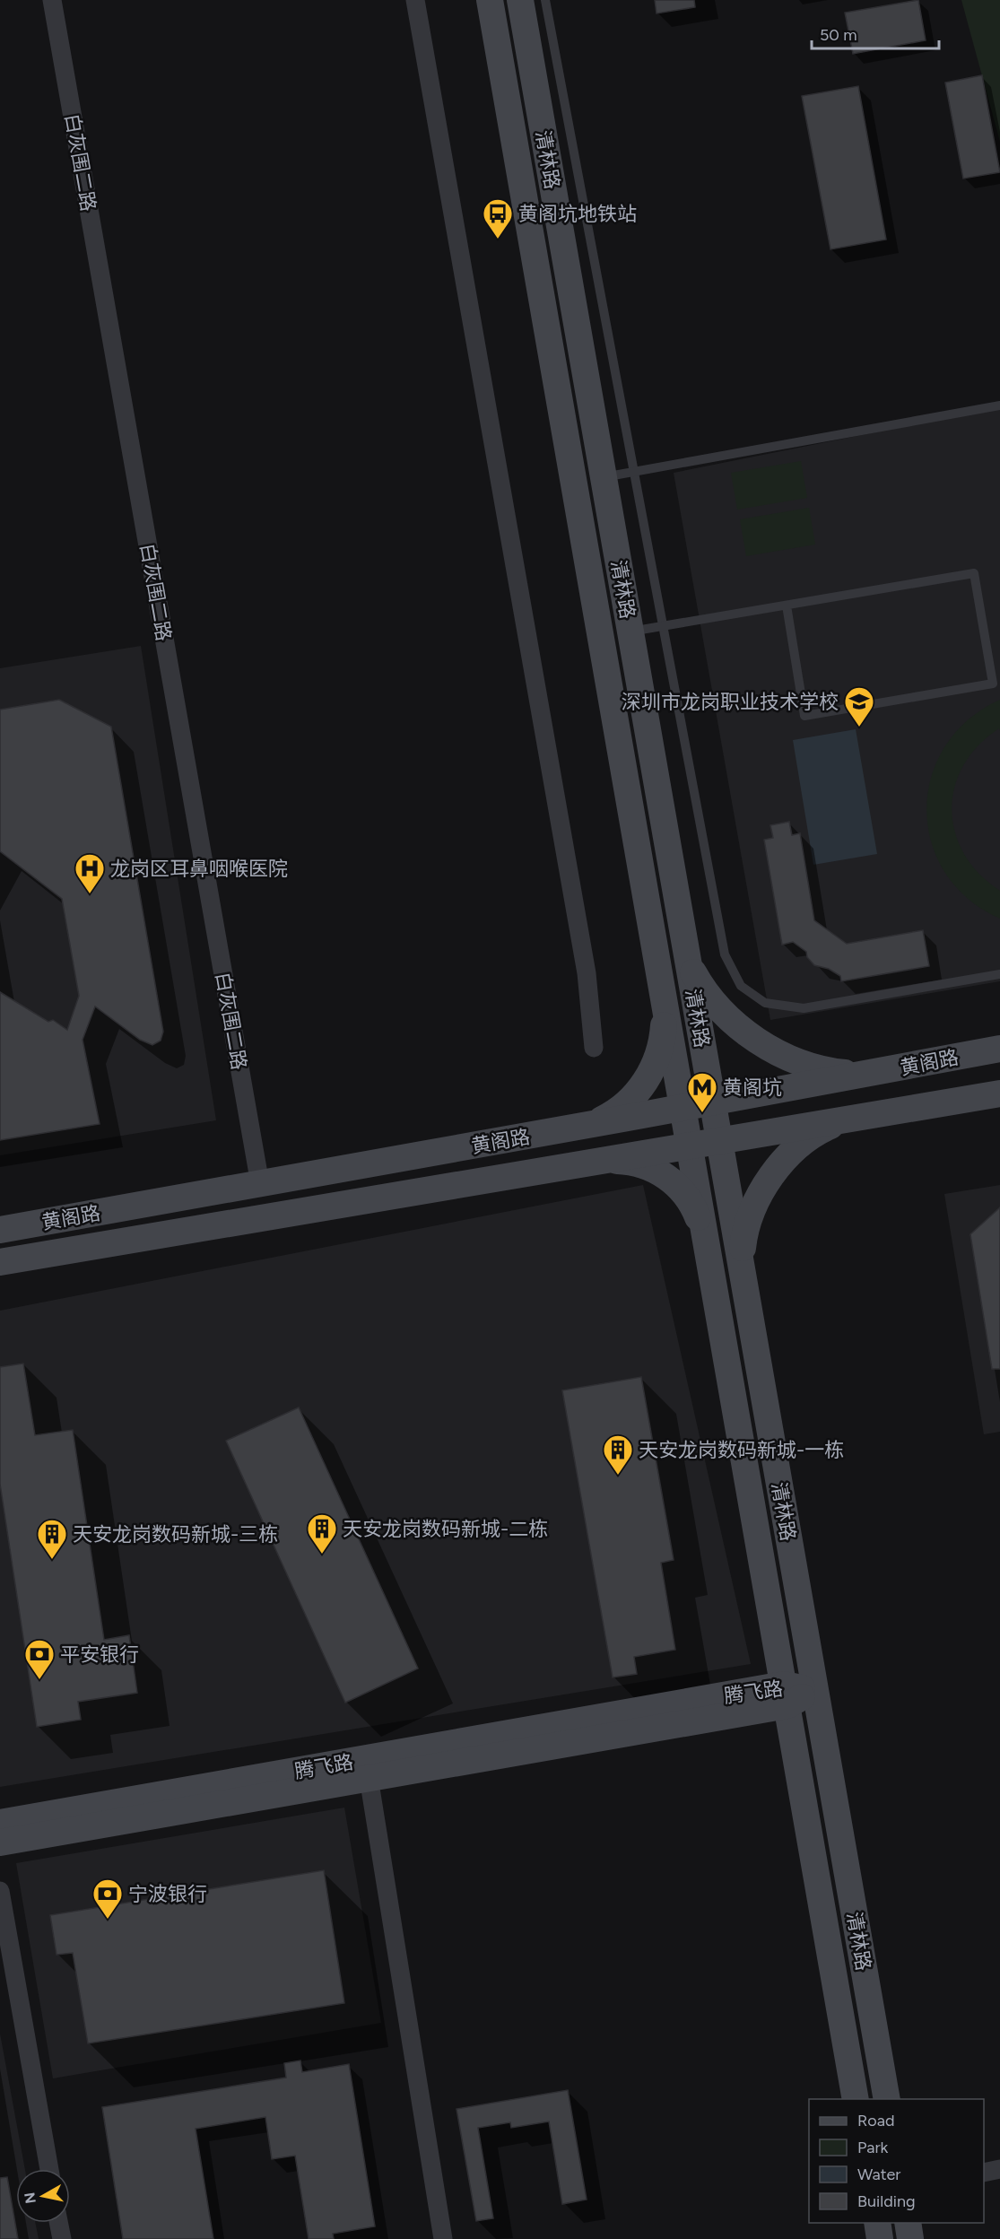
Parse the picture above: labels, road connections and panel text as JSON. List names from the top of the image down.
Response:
{
  "streets": {
    "main road": ["清林路", "黄阁路", "腾飞路"],
    "street": ["白灰围二路"]
  },
  "crossings": [
    ["清林路", "黄阁路"],
    ["清林路", "腾飞路"],
    ["白灰围二路", "黄阁路"]
  ],
  "places": {
    "bus stop": ["黄阁坑地铁站"],
    "school or university": ["深圳市龙岗职业技术学校"],
    "hospital": ["龙岗区耳鼻咽喉医院"],
    "metro station": ["黄阁坑"],
    "building": ["天安龙岗数码新城-一栋", "天安龙岗数码新城-二栋", "天安龙岗数码新城-三栋"],
    "bank": ["平安银行", "宁波银行"]
  },
  "legend": [
    "Road",
    "Park",
    "Water",
    "Building"
  ],
  "scale_bar": "50 m",
  "north": "left"
}
